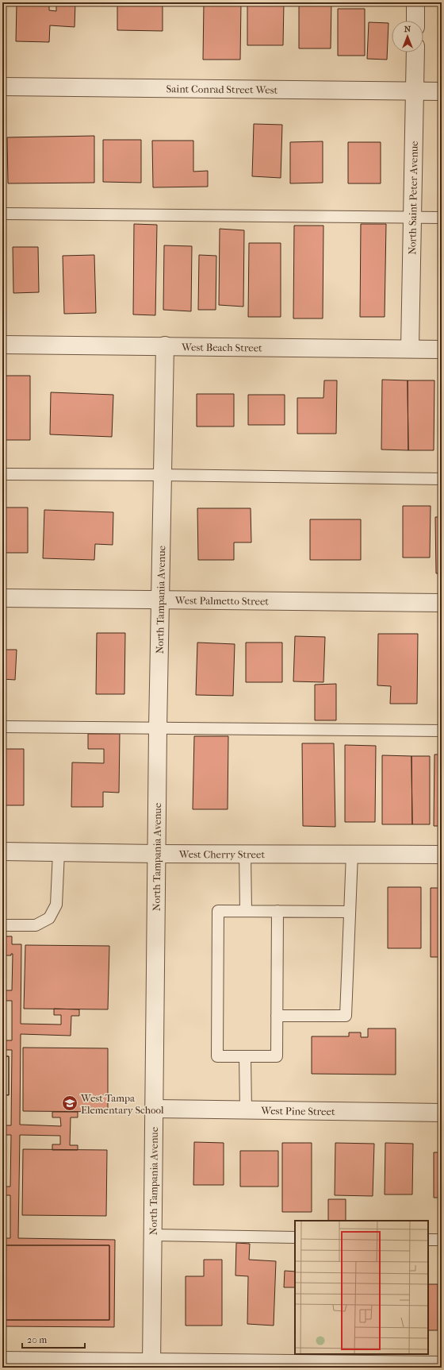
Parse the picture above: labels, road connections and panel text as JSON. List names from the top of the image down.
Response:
{
  "streets": {
    "street": [
      "Saint Conrad Street West",
      "North Saint Peter Avenue",
      "West Beach Street",
      "North Tampania Avenue",
      "West Palmetto Street",
      "West Cherry Street",
      "West Pine Street"
    ]
  },
  "crossings": [
    ["Saint Conrad Street West", "North Saint Peter Avenue"],
    ["North Saint Peter Avenue", "West Beach Street"],
    ["West Beach Street", "North Tampania Avenue"],
    ["North Tampania Avenue", "West Palmetto Street"],
    ["North Tampania Avenue", "West Cherry Street"],
    ["North Tampania Avenue", "West Pine Street"]
  ],
  "places": {
    "school or university": ["West Tampa Elementary School"]
  },
  "scale_bar": "20 m",
  "north": "top"
}
